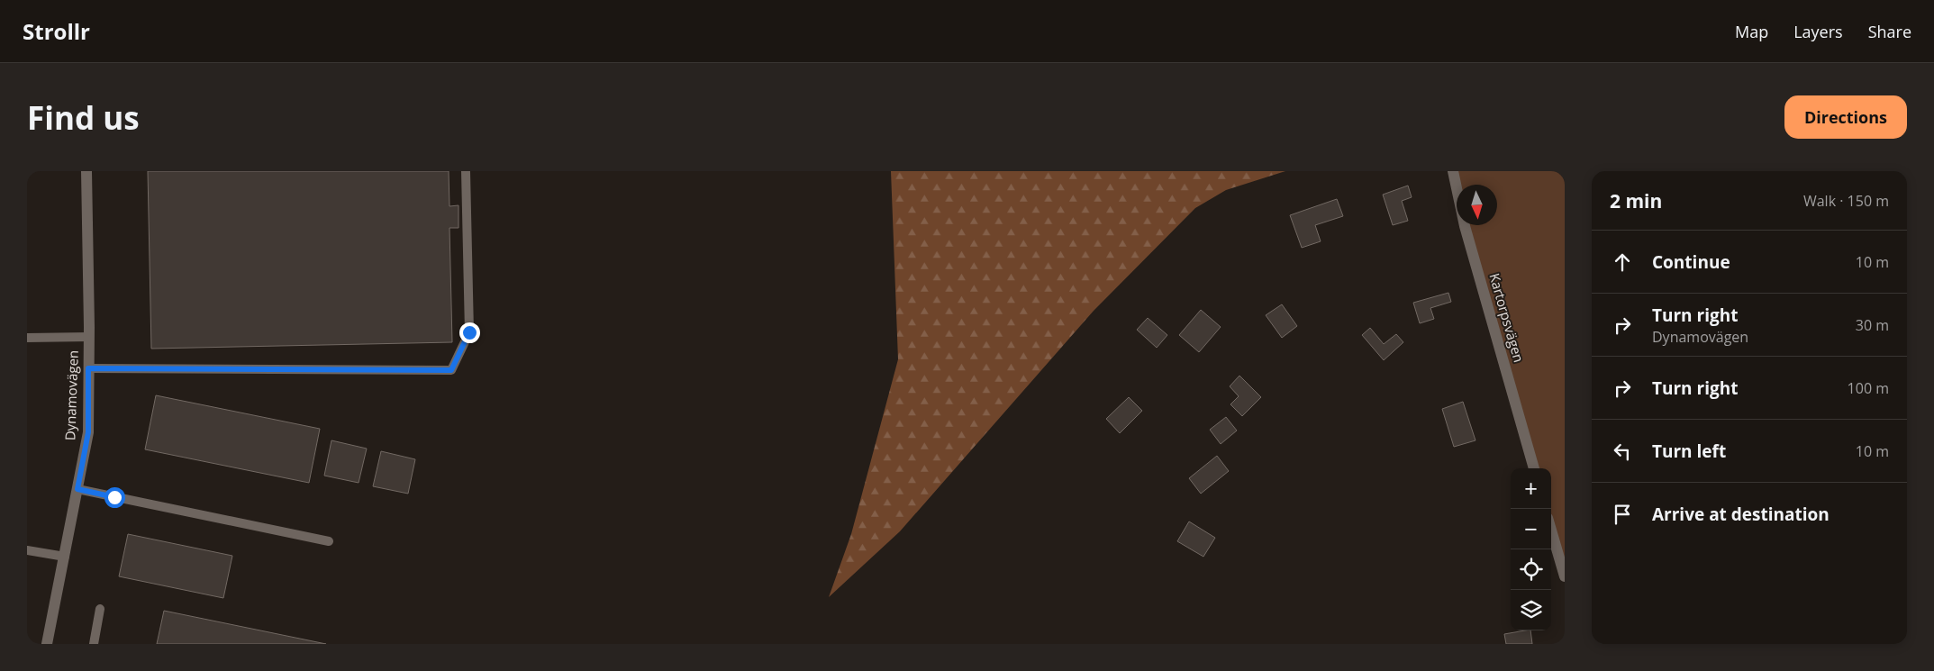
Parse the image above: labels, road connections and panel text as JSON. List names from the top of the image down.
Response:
{
  "streets": {
    "street": ["Kartorpsvägen", "Dynamovägen"]
  },
  "north": "bottom",
  "page": {
    "header": "Strollr",
    "nav": ["Map", "Layers", "Share"],
    "buttons": "Directions",
    "title": "Find us",
    "heading": ["2 min", "Walk · 150 m"],
    "list": [
      ["Continue", "10 m"],
      ["Turn right", "Dynamovägen", "30 m"],
      ["Turn right", "100 m"],
      ["Turn left", "10 m"],
      "Arrive at destination"
    ],
    "map_buttons": ["+", "−"]
  }
}
